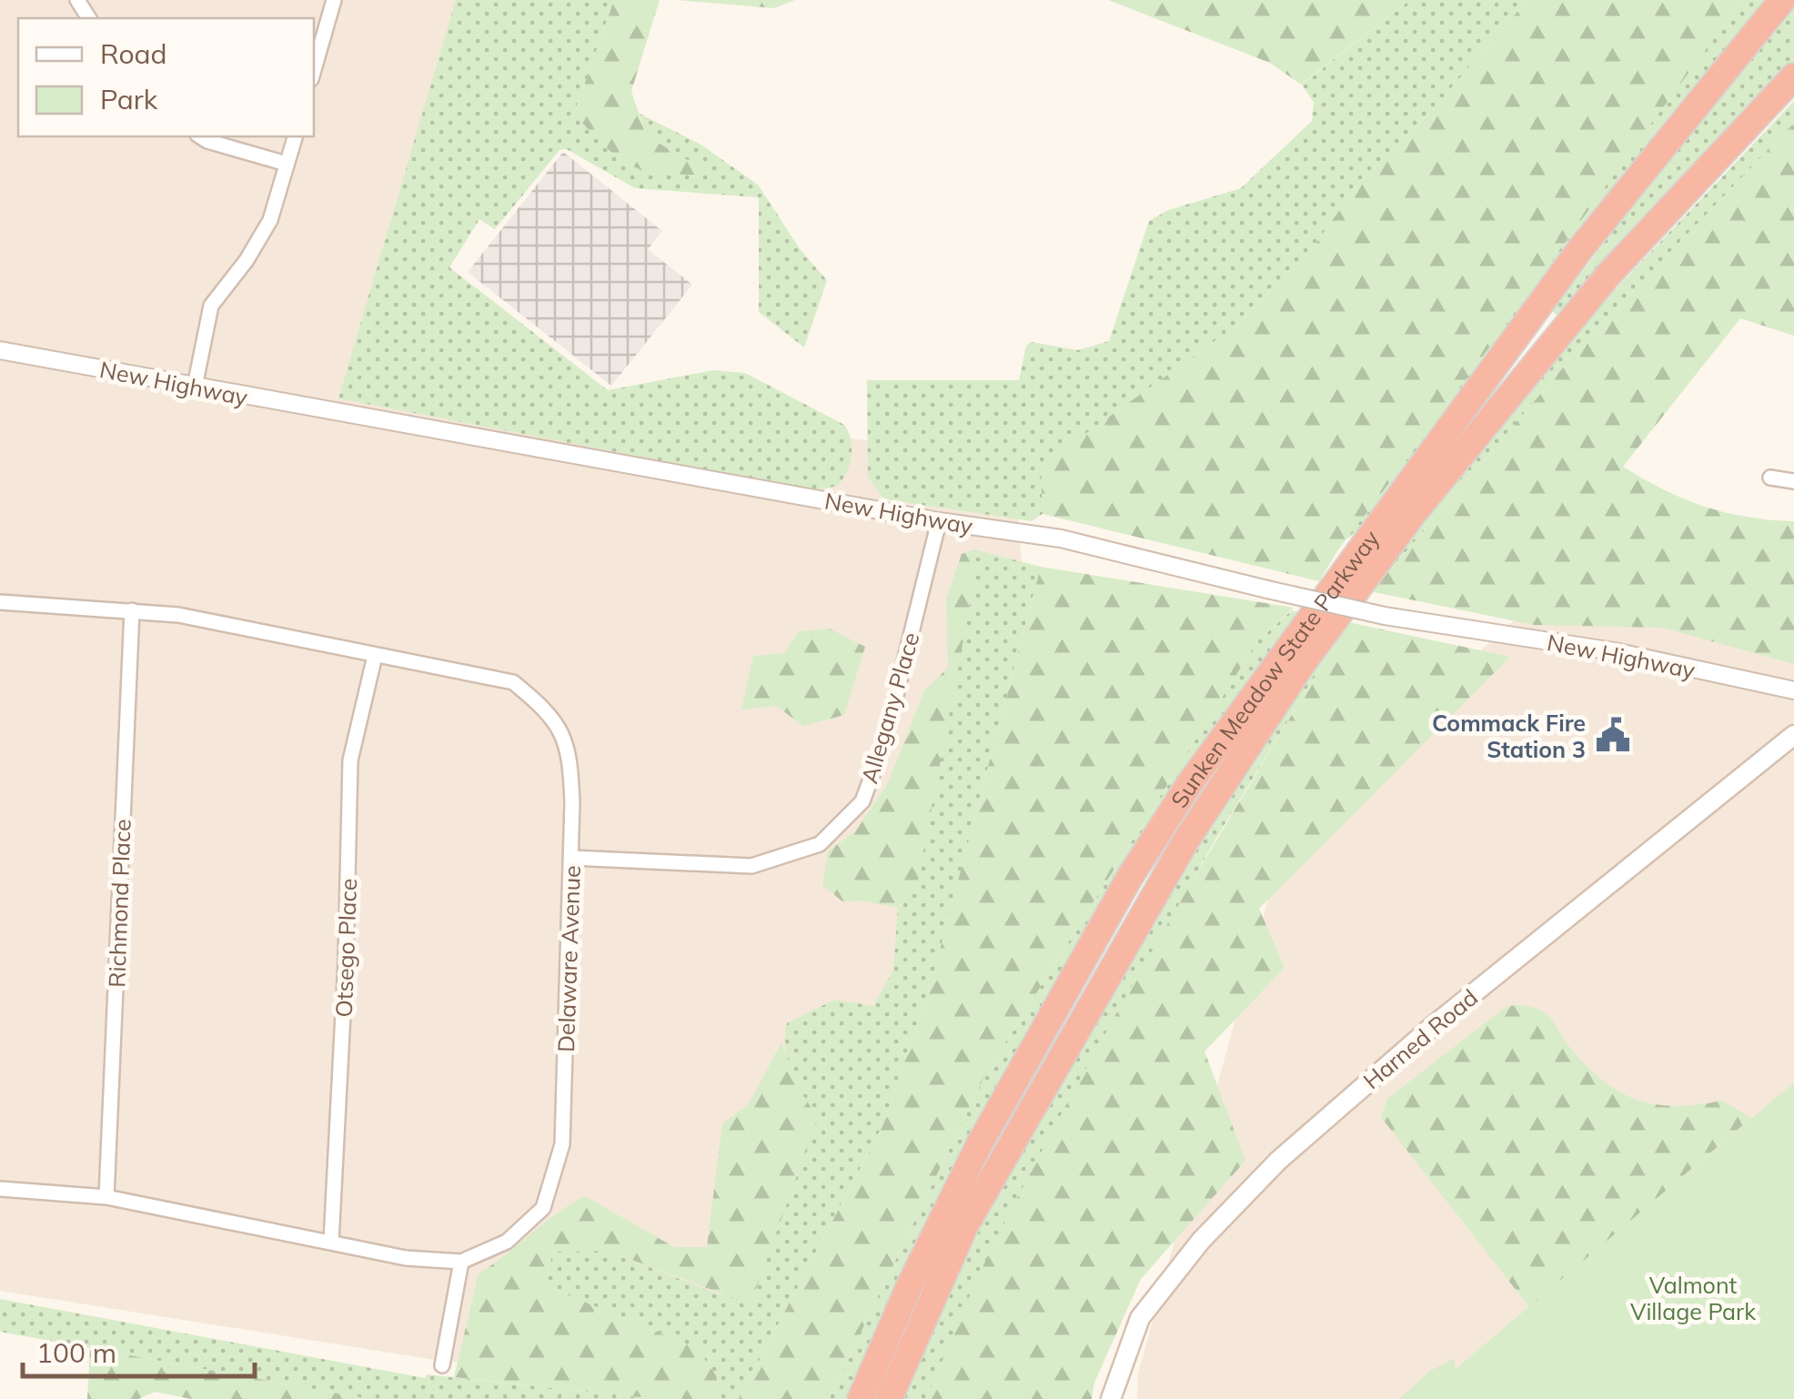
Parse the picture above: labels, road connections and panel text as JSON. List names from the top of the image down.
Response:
{
  "streets": {
    "highway": ["Sunken Meadow State Parkway"],
    "main road": ["Harned Road"],
    "street": [
      "New Highway",
      "Allegany Place",
      "Richmond Place",
      "Otsego Place",
      "Delaware Avenue"
    ]
  },
  "crossings": [
    ["New Highway", "Allegany Place"],
    ["Allegany Place", "Delaware Avenue"],
    ["Richmond Place", "Delaware Avenue"],
    ["Otsego Place", "Delaware Avenue"]
  ],
  "parks": ["Valmont Village Park"],
  "places": {
    "public building": ["Commack Fire Station 3"]
  },
  "legend": ["Road", "Park"],
  "scale_bar": "100 m"
}
